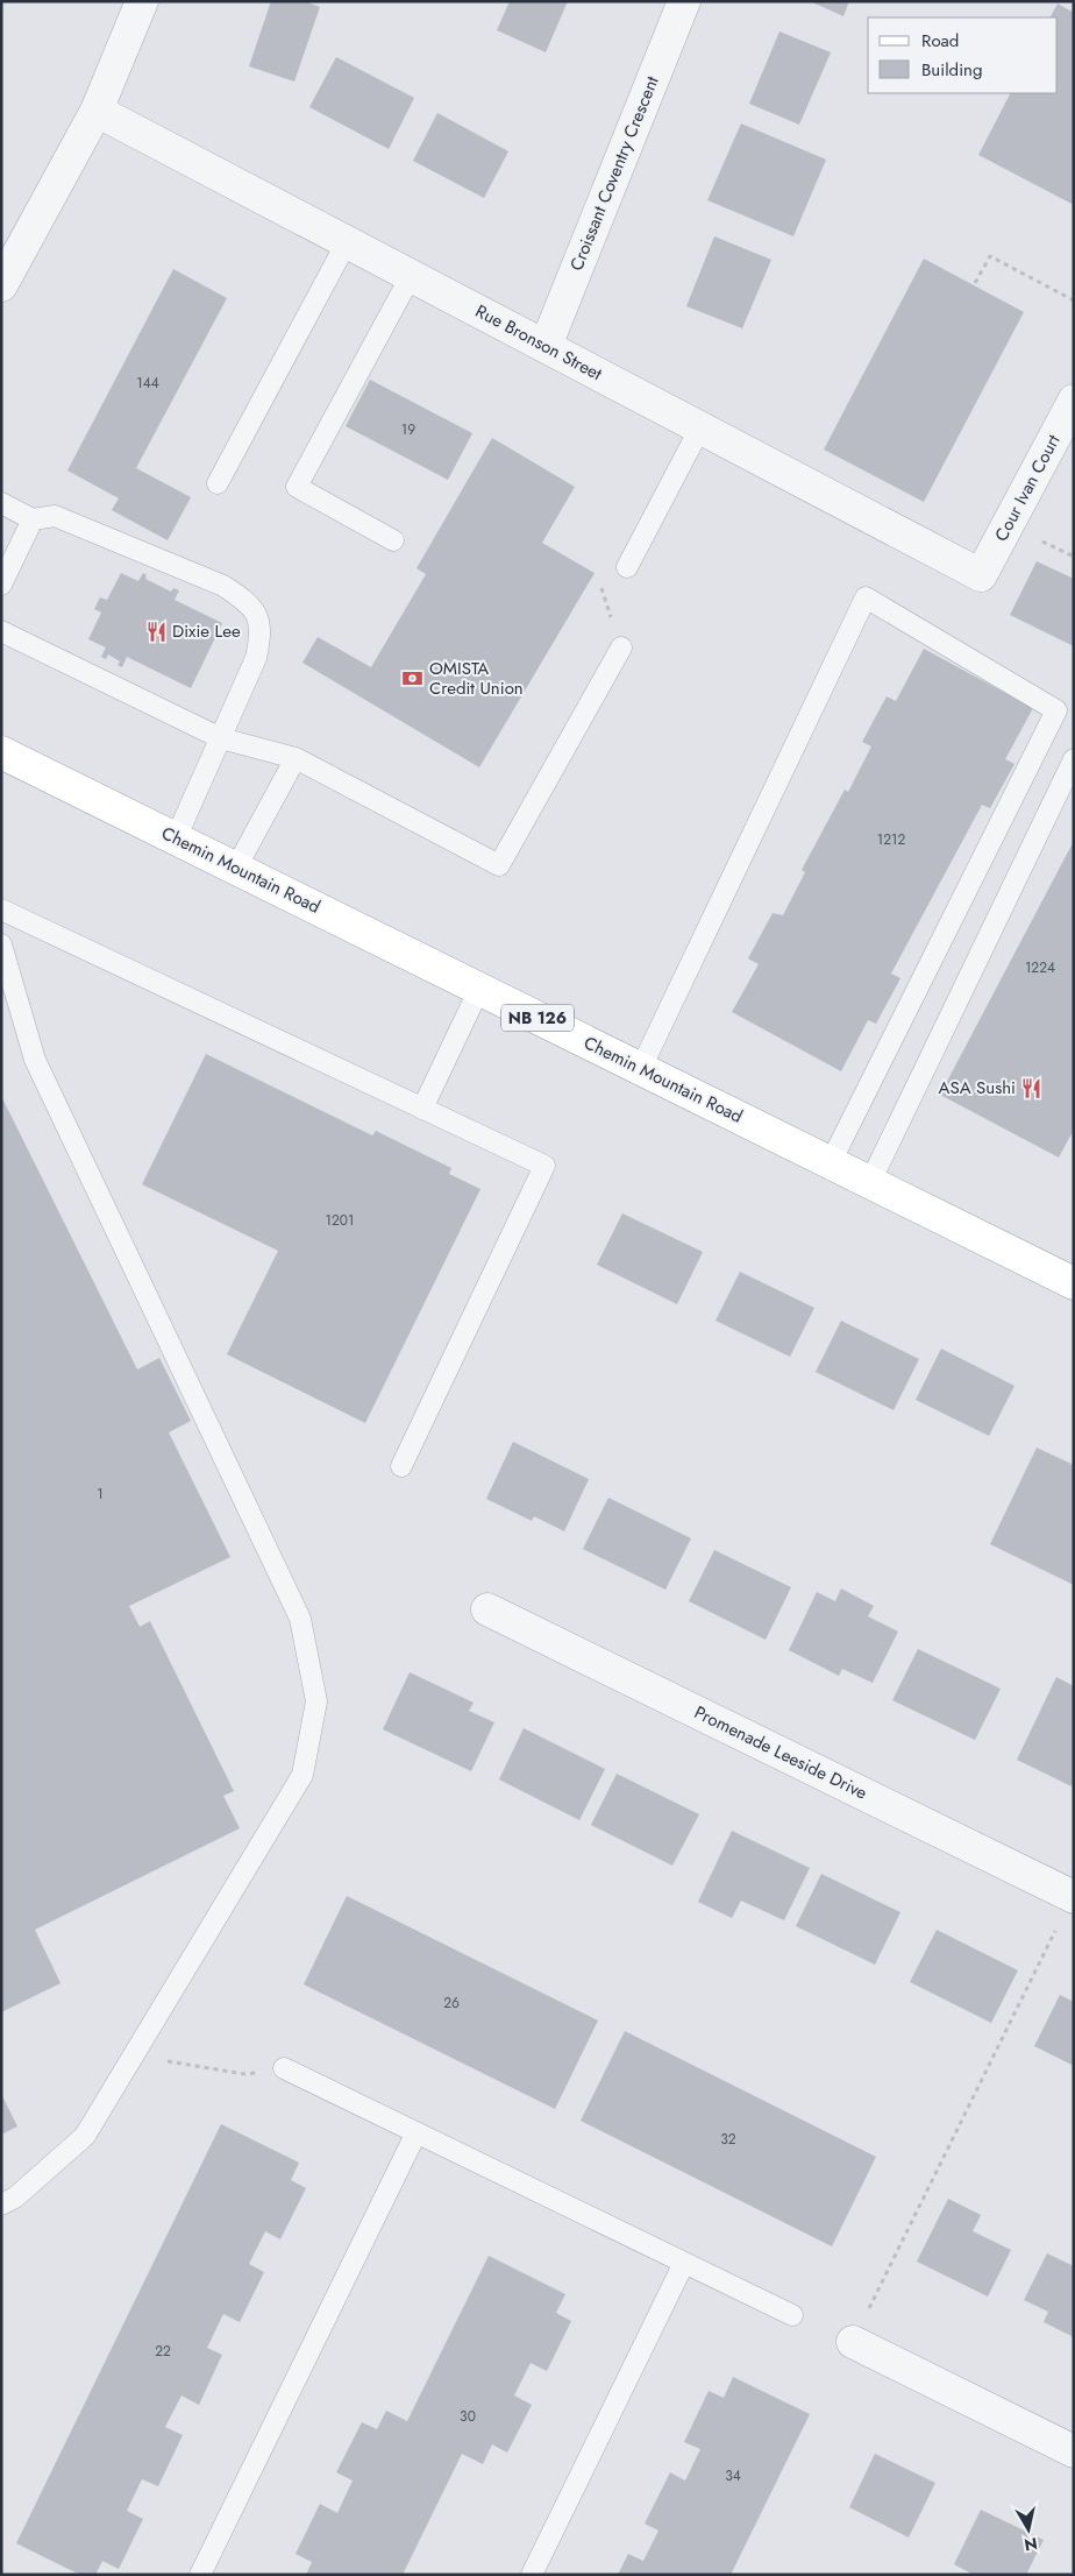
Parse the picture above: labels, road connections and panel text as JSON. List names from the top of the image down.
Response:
{
  "streets": {
    "main road": ["Chemin Mountain Road", "NB 126"],
    "street": [
      "Croissant Coventry Crescent",
      "Rue Bronson Street",
      "Cour Ivan Court",
      "Promenade Leeside Drive"
    ]
  },
  "crossings": [
    ["Croissant Coventry Crescent", "Rue Bronson Street"],
    ["Rue Bronson Street", "Cour Ivan Court"]
  ],
  "places": {
    "restaurant": ["Dixie Lee", "ASA Sushi"],
    "bank": ["OMISTA Credit Union"]
  },
  "house_numbers": [
    "144",
    "19",
    "1212",
    "1224",
    "1201",
    "1",
    "26",
    "32",
    "22",
    "30",
    "34"
  ],
  "legend": ["Road", "Building"],
  "north": "bottom"
}
